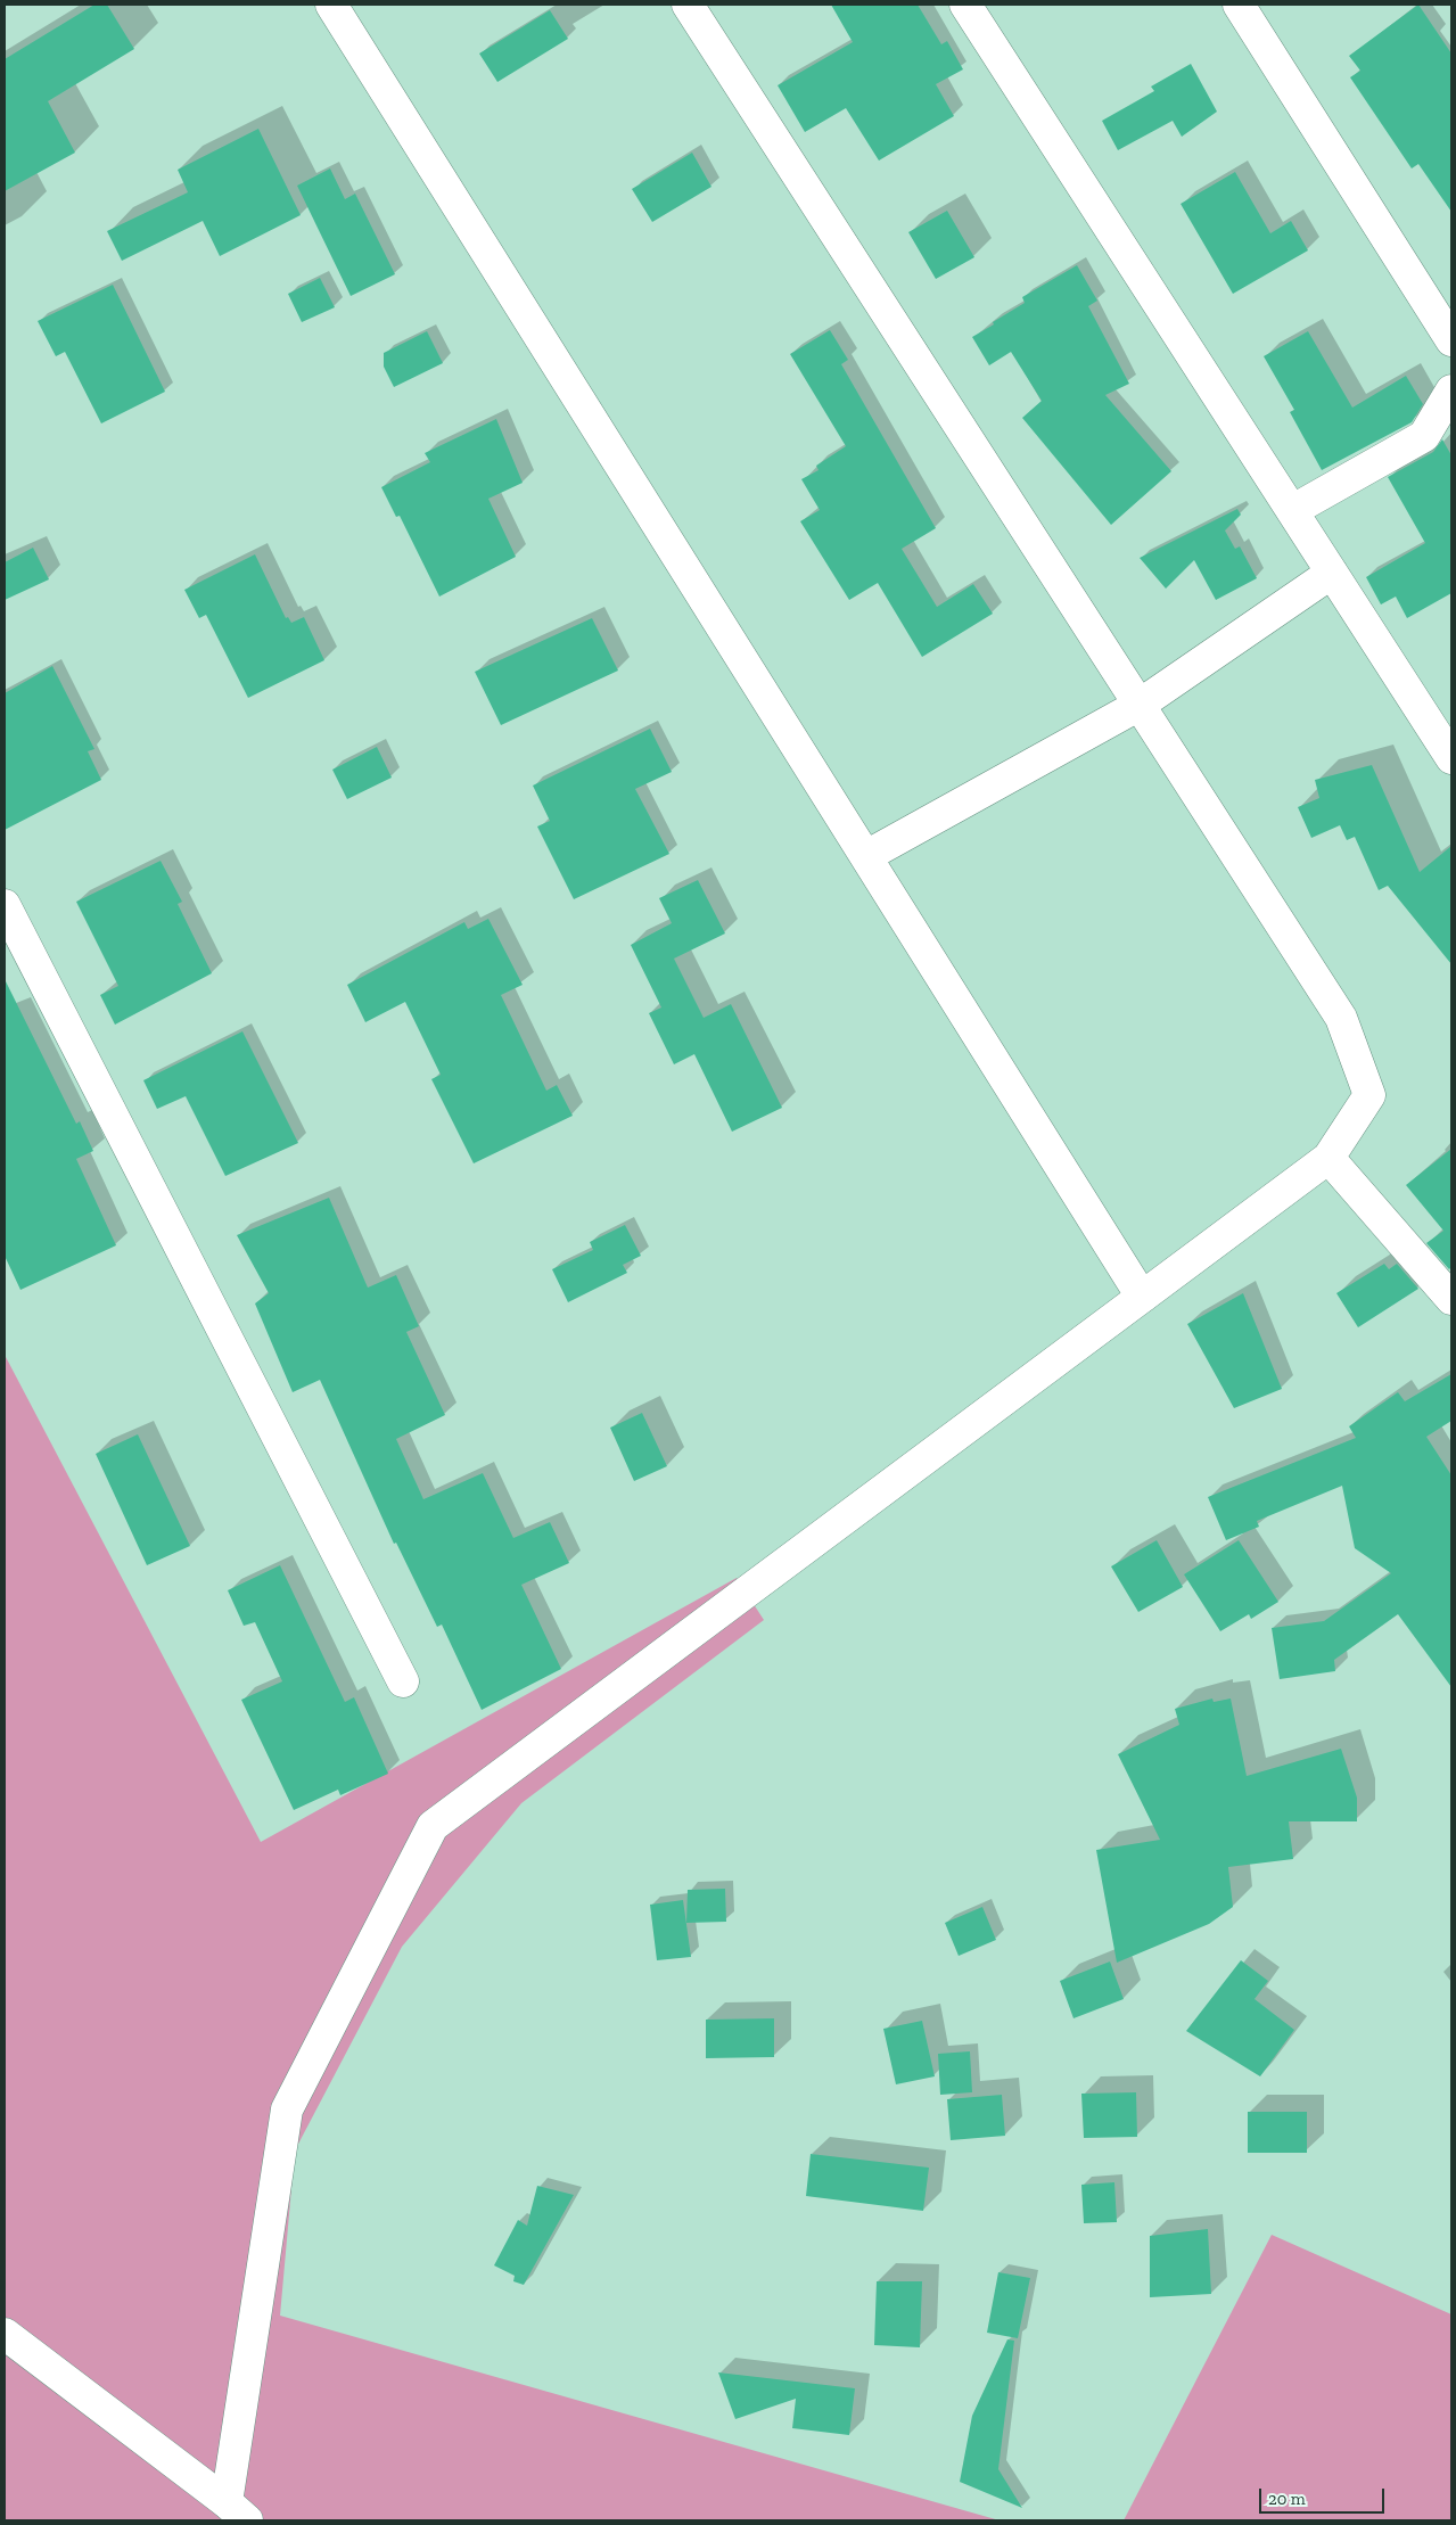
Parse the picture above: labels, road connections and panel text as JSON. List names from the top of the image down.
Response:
{
  "scale_bar": "20 m"
}
